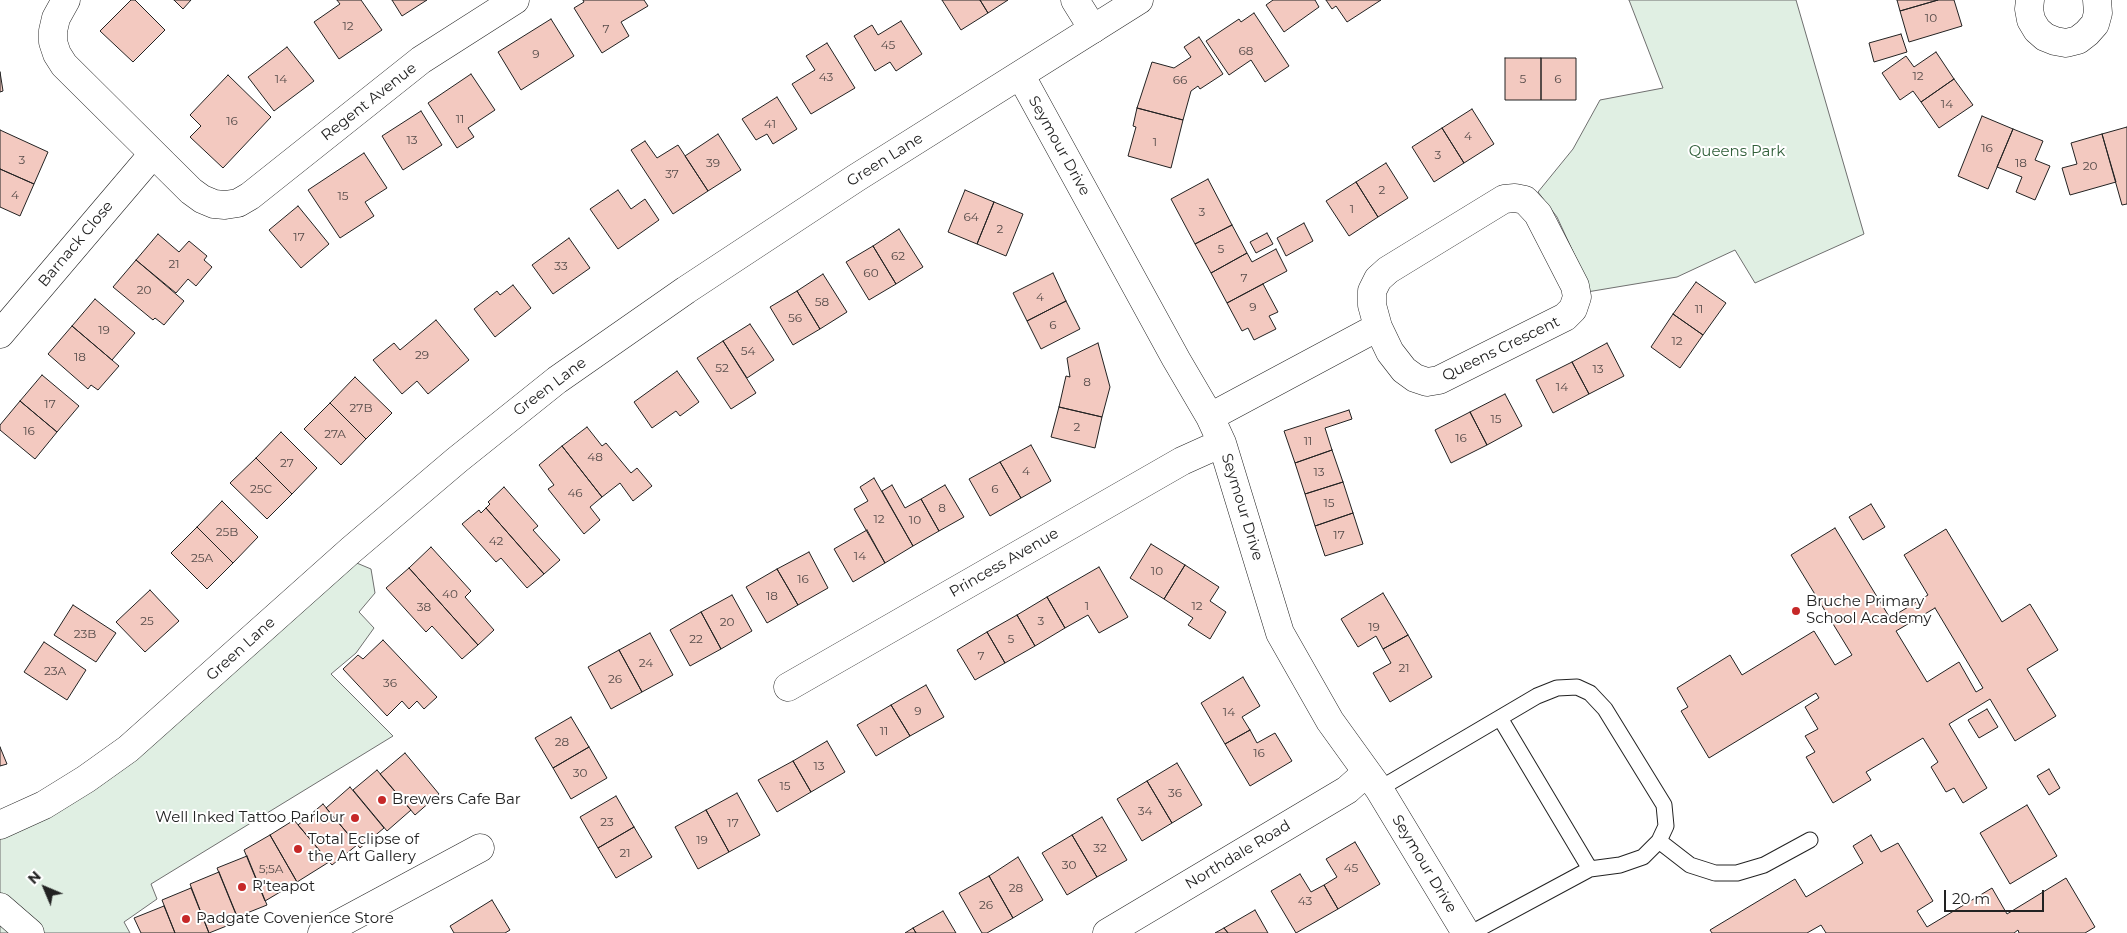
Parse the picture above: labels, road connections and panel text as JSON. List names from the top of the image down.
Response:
{
  "streets": {
    "street": [
      "Regent Avenue",
      "Seymour Drive",
      "Green Lane",
      "Barnack Close",
      "Queens Crescent",
      "Princess Avenue",
      "Northdale Road"
    ]
  },
  "crossings": [
    ["Regent Avenue", "Barnack Close"],
    ["Seymour Drive", "Green Lane"],
    ["Seymour Drive", "Princess Avenue"],
    ["Seymour Drive", "Northdale Road"]
  ],
  "parks": ["Queens Park"],
  "places": [
    "Bruche Primary School Academy",
    "Brewers Cafe Bar",
    "Well Inked Tattoo Parlour",
    "Total Eclipse of the Art Gallery",
    "R'teapot",
    "Padgate Covenience Store"
  ],
  "house_numbers": [
    "10",
    "12",
    "7",
    "45",
    "68",
    "9",
    "12",
    "43",
    "14",
    "5",
    "6",
    "66",
    "14",
    "11",
    "16",
    "41",
    "4",
    "13",
    "1",
    "16",
    "3",
    "3",
    "39",
    "18",
    "20",
    "37",
    "2",
    "4",
    "15",
    "1",
    "3",
    "64",
    "2",
    "17",
    "5",
    "62",
    "21",
    "33",
    "60",
    "7",
    "20",
    "4",
    "58",
    "9",
    "11",
    "56",
    "6",
    "19",
    "12",
    "54",
    "29",
    "18",
    "52",
    "13",
    "8",
    "14",
    "17",
    "27B",
    "15",
    "2",
    "16",
    "27A",
    "16",
    "11",
    "48",
    "27",
    "4",
    "13",
    "25C",
    "6",
    "46",
    "15",
    "8",
    "12",
    "10",
    "25B",
    "17",
    "42",
    "14",
    "25A",
    "10",
    "16",
    "40",
    "18",
    "1",
    "12",
    "38",
    "25",
    "3",
    "20",
    "19",
    "23B",
    "22",
    "5",
    "7",
    "24",
    "21",
    "23A",
    "26",
    "36",
    "9",
    "14",
    "11",
    "28",
    "16",
    "13",
    "30",
    "15",
    "36",
    "34",
    "23",
    "17",
    "19",
    "32",
    "21",
    "30",
    "45",
    "5;5A",
    "28",
    "43",
    "26"
  ],
  "scale_bar": "20 m",
  "north": "top left"
}
